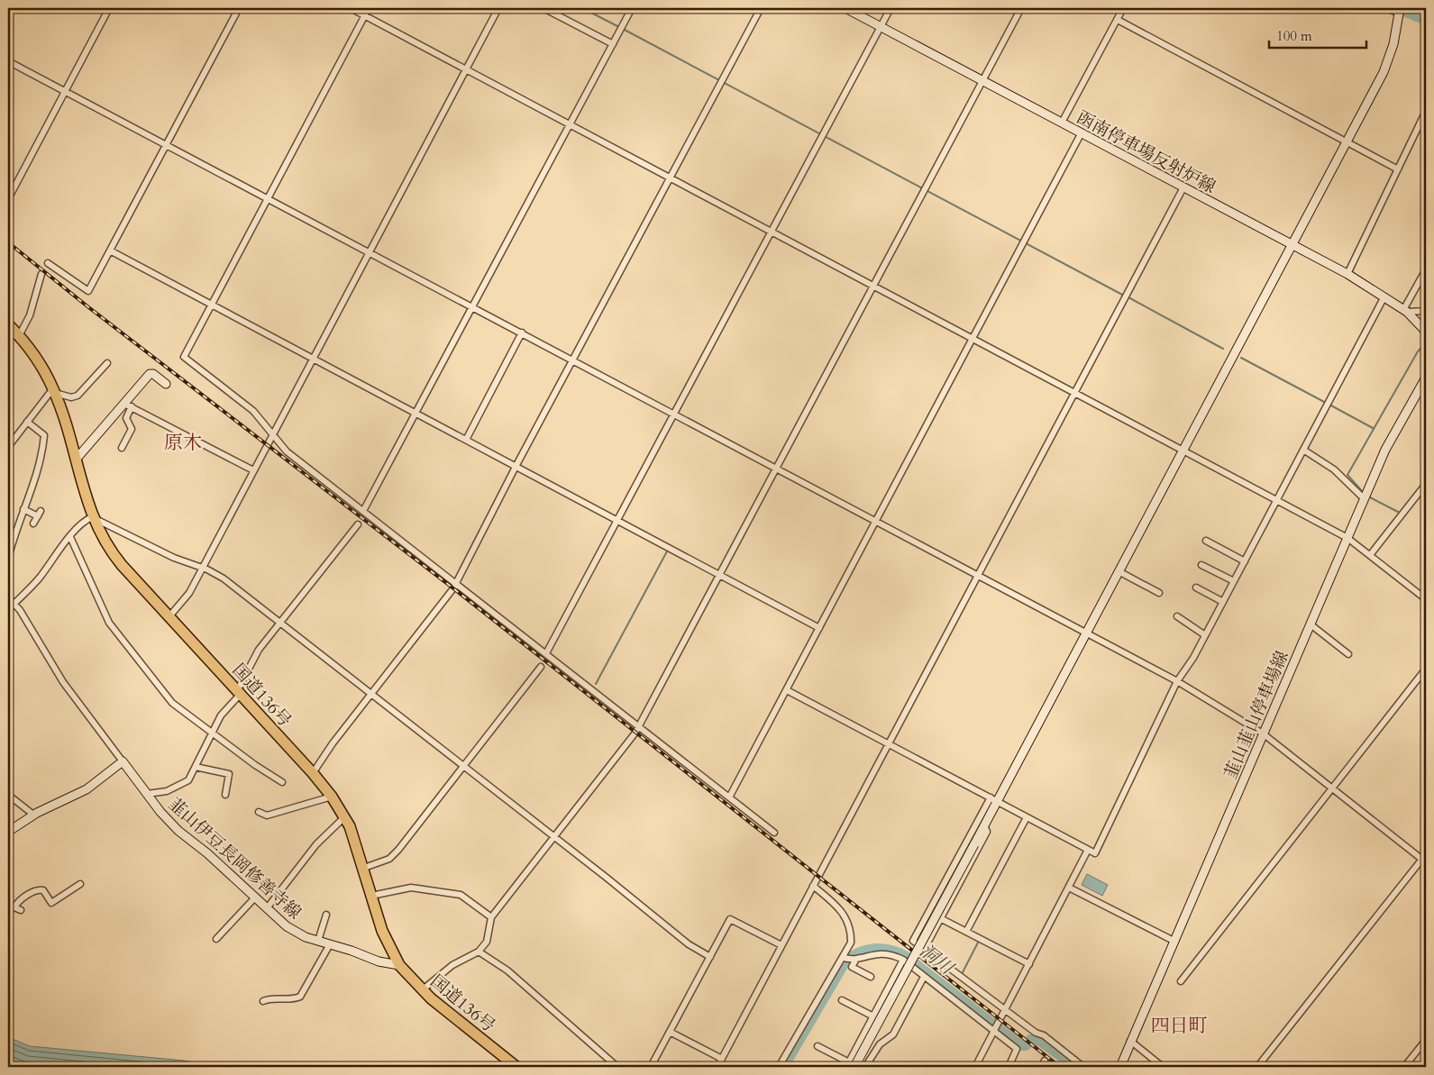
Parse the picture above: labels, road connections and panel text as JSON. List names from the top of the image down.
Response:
{
  "streets": {
    "highway": ["国道136号"],
    "main road": ["函南停車場反射炉線", "韮山韮山停車場線", "韮山伊豆長岡修善寺線"]
  },
  "crossings": [
    ["国道136号", "韮山伊豆長岡修善寺線"]
  ],
  "districts": ["原木", "四日町"],
  "water": ["洞川"],
  "scale_bar": "100 m"
}
